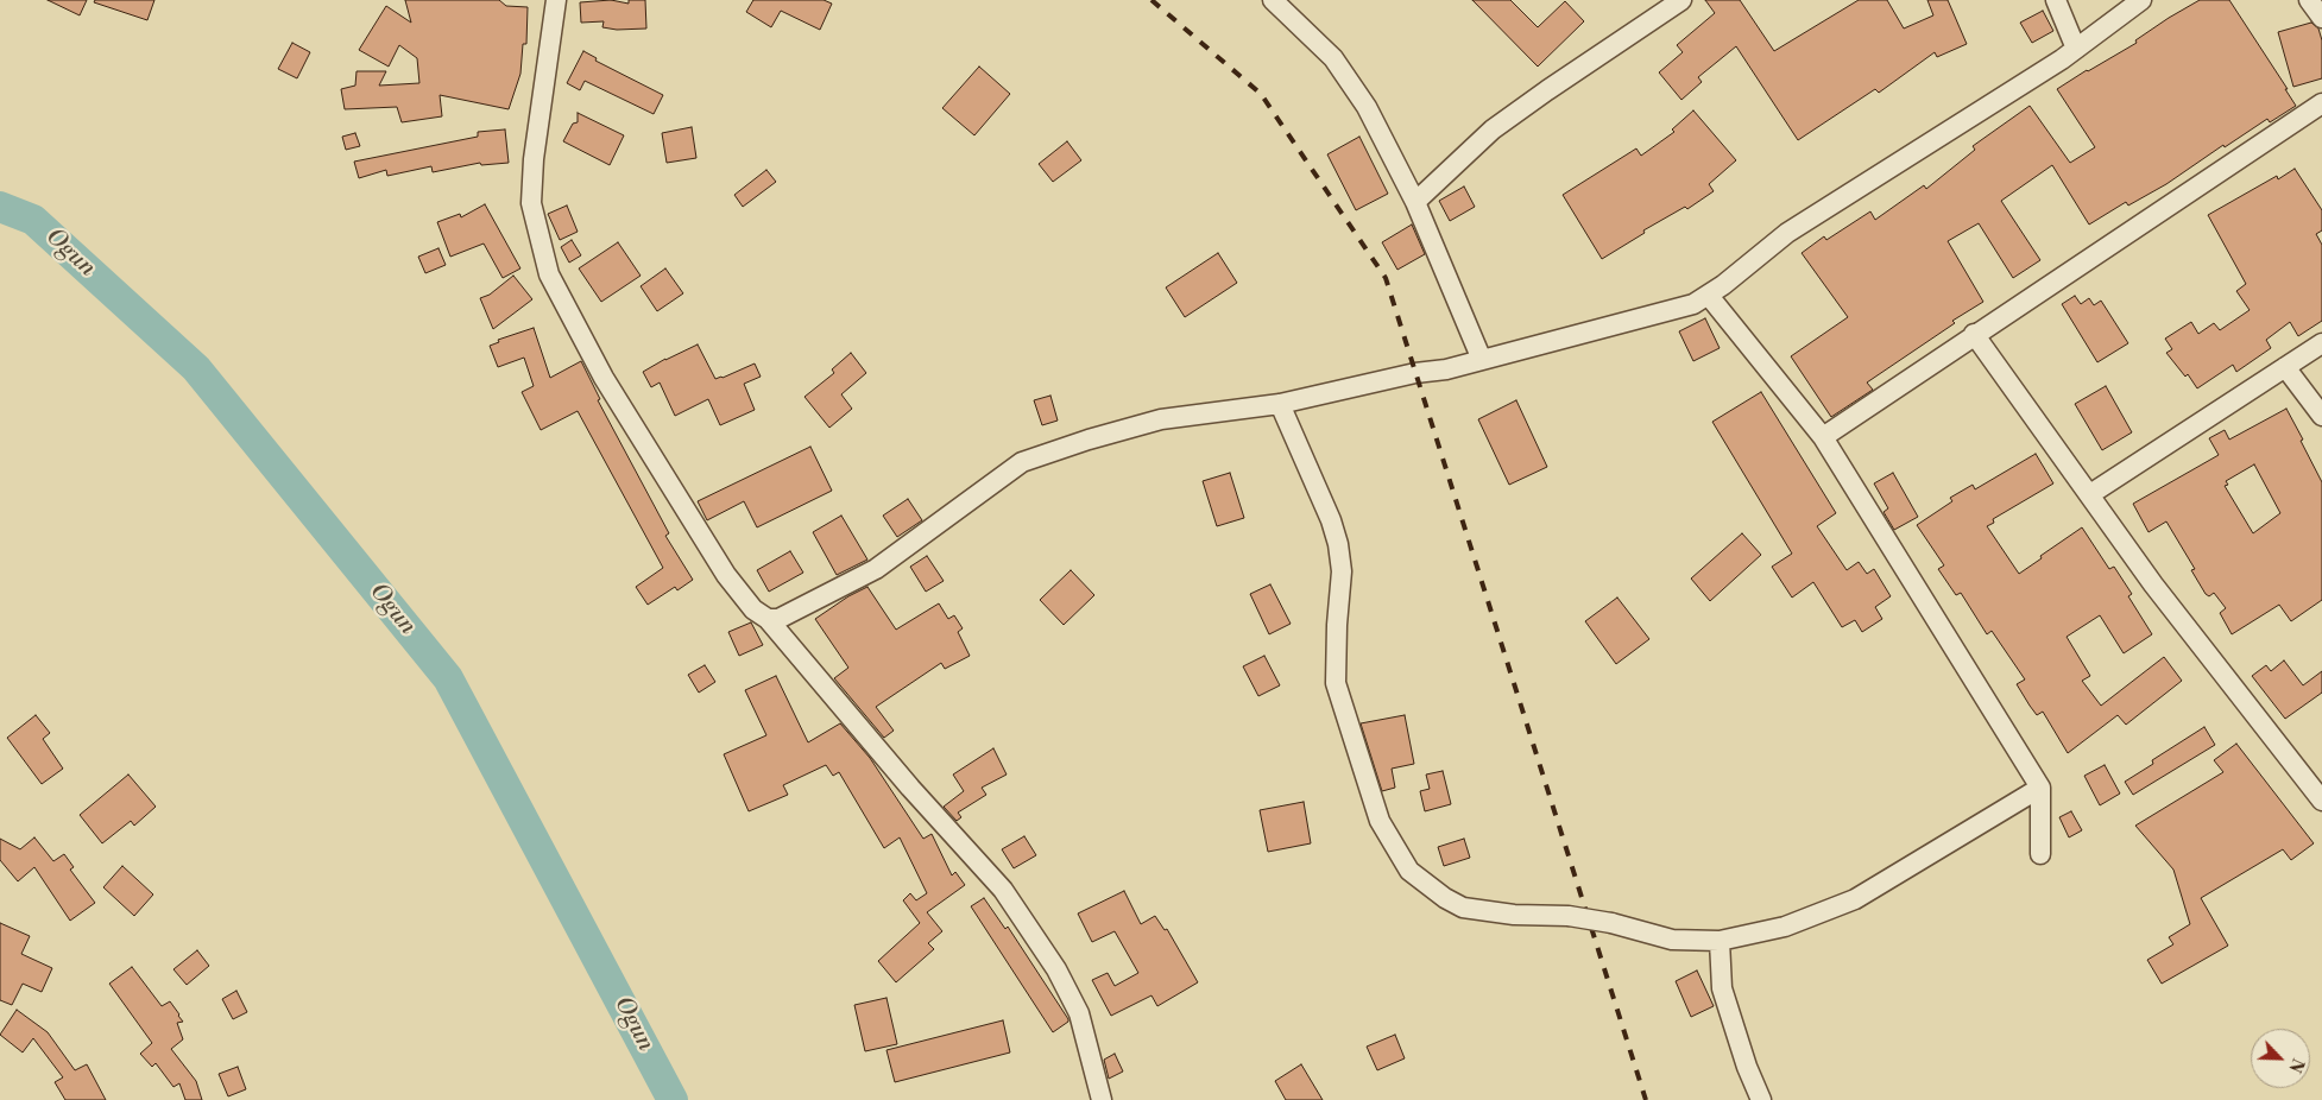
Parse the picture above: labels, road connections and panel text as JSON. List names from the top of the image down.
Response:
{
  "water": ["Ogun"],
  "north": "bottom right"
}
